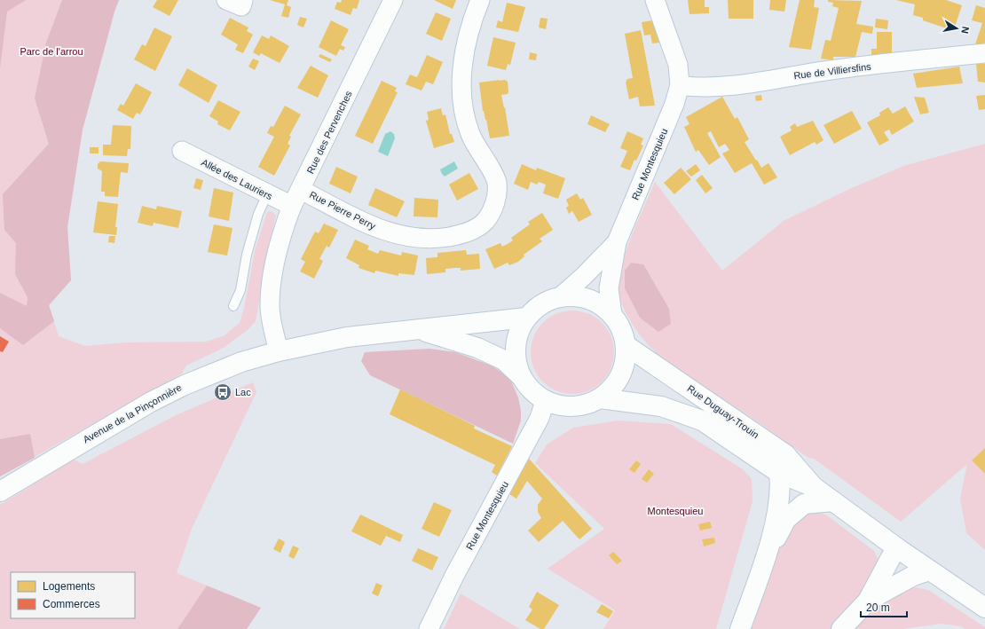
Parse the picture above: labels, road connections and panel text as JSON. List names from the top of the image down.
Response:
{
  "streets": {
    "main road": ["Rue Duguay-Trouin", "Avenue de la Pinçonnière"],
    "street": [
      "Rue de Villiersfins",
      "Rue des Pervenches",
      "Rue Montesquieu",
      "Allée des Lauriers",
      "Rue Pierre Perry"
    ]
  },
  "crossings": [
    ["Rue de Villiersfins", "Rue Montesquieu"],
    ["Rue des Pervenches", "Allée des Lauriers"],
    ["Rue des Pervenches", "Rue Pierre Perry"],
    ["Rue des Pervenches", "Avenue de la Pinçonnière"],
    ["Rue Montesquieu", "Rue Duguay-Trouin"],
    ["Rue Montesquieu", "Avenue de la Pinçonnière"],
    ["Rue Duguay-Trouin", "Avenue de la Pinçonnière"]
  ],
  "parks": ["Parc de l'arrou", "Montesquieu"],
  "places": {
    "bus stop": ["Lac"]
  },
  "legend": ["Logements", "Commerces"],
  "scale_bar": "20 m",
  "north": "right"
}
